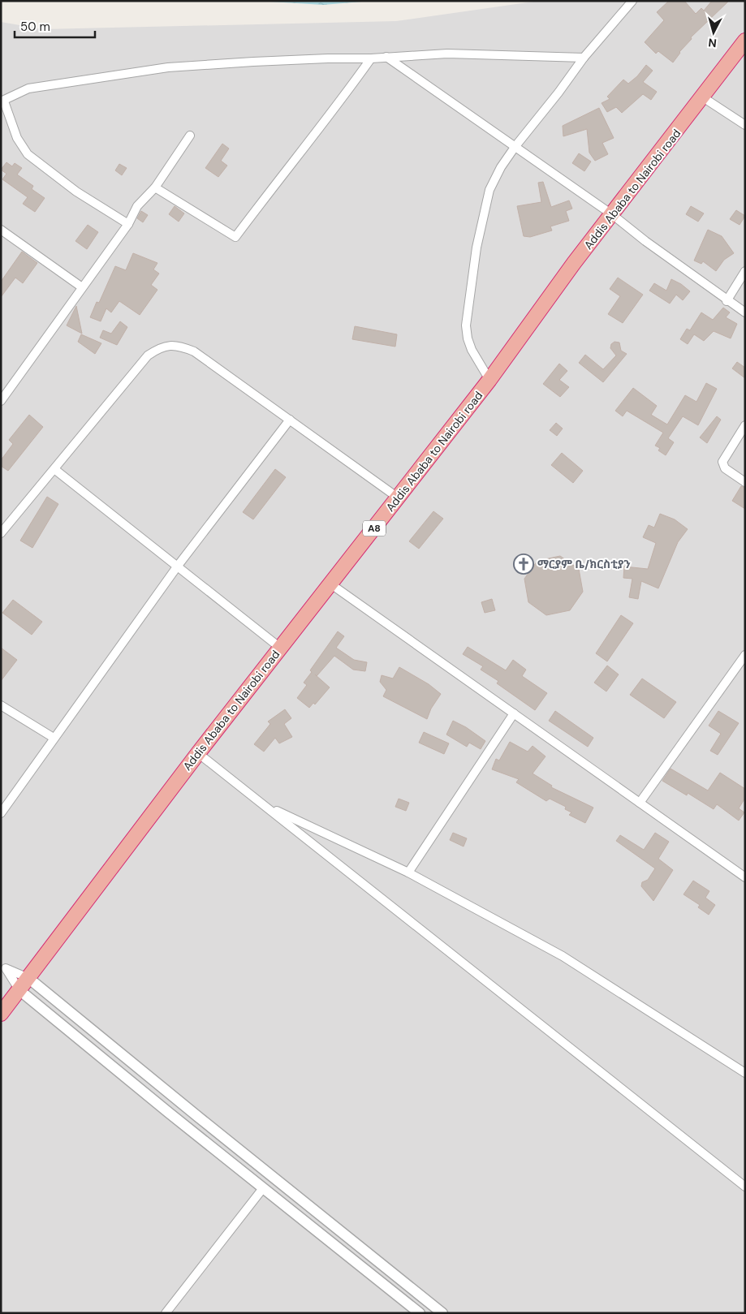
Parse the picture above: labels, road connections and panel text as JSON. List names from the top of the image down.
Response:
{
  "streets": {
    "highway": ["Addis Ababa to Nairobi road", "A8"]
  },
  "places": {
    "church": ["ማርያም ቤ/ክርስቲያን"]
  },
  "scale_bar": "50 m",
  "north": "bottom"
}
